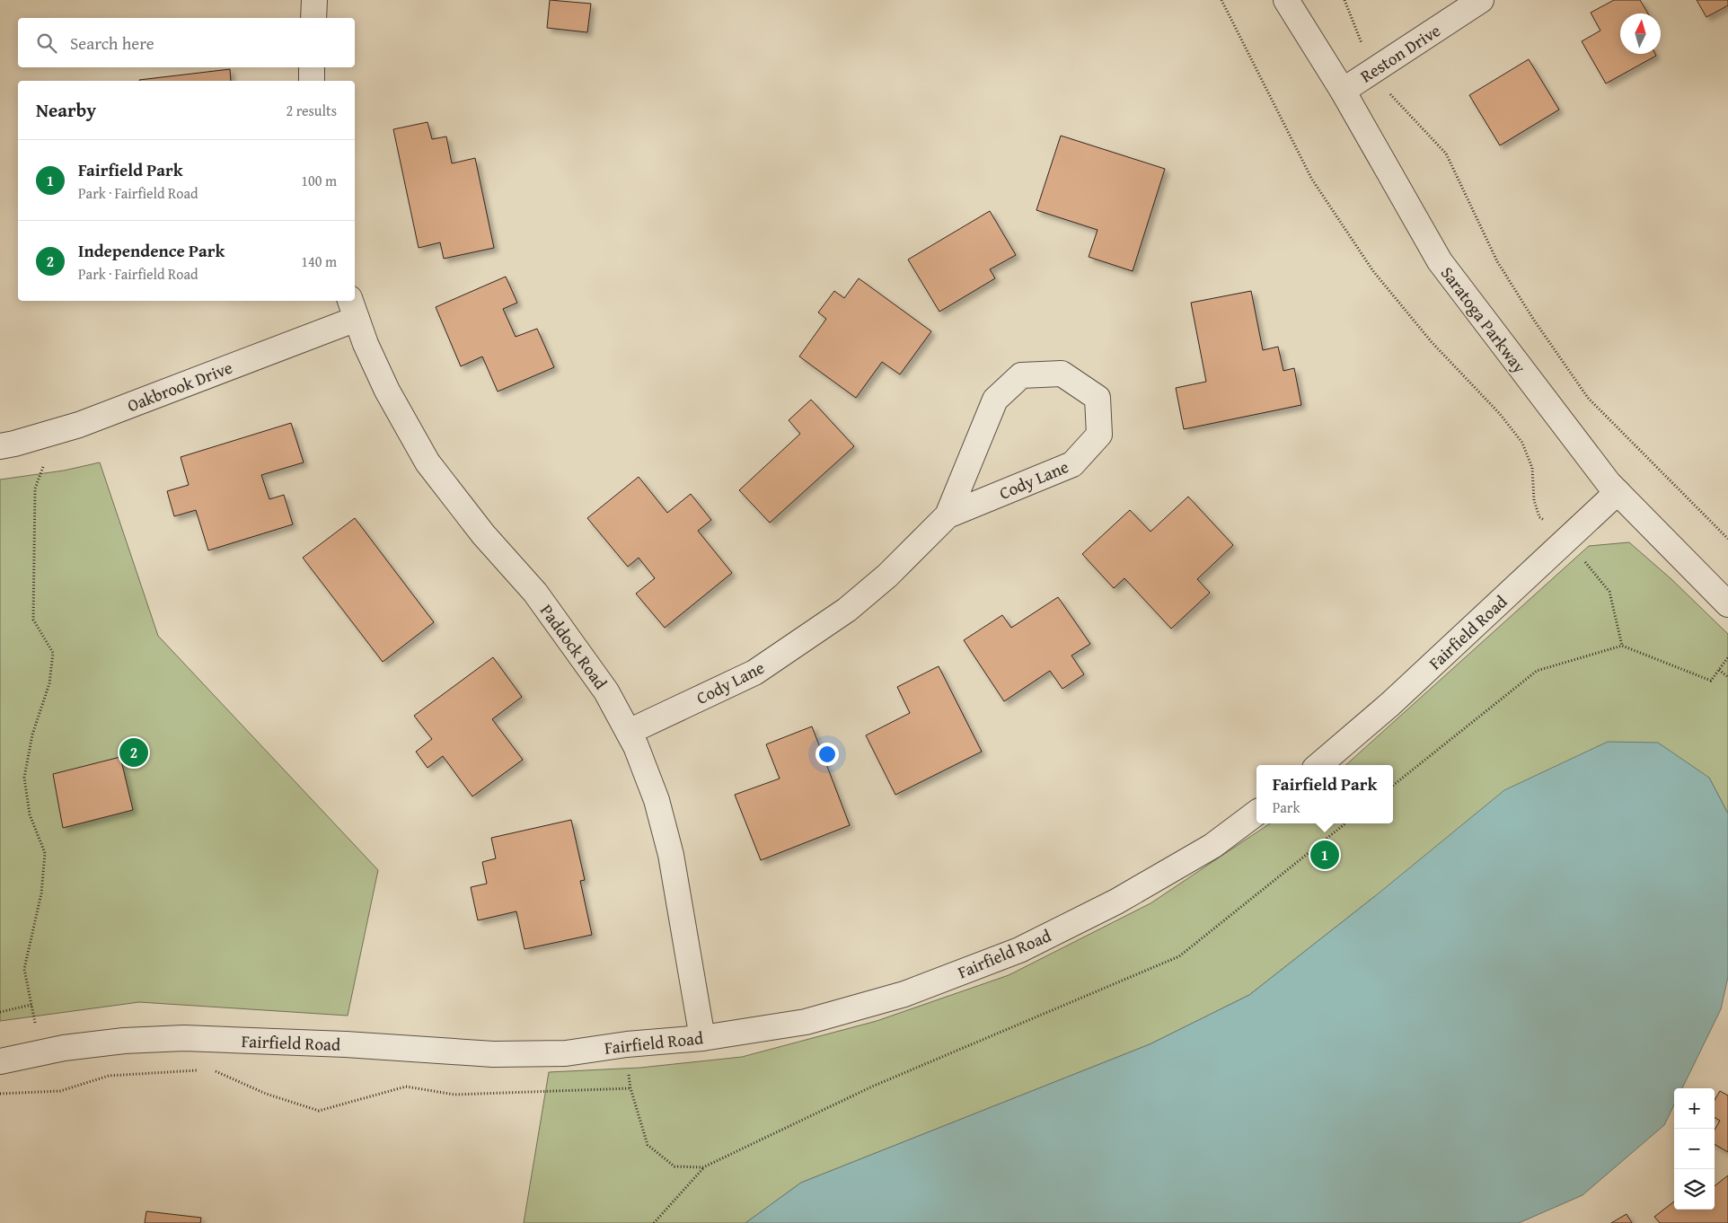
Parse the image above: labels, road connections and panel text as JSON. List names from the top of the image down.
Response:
{
  "streets": {
    "street": [
      "Reston Drive",
      "Saratoga Parkway",
      "Oakbrook Drive",
      "Cody Lane",
      "Fairfield Road",
      "Paddock Road"
    ]
  },
  "crossings": [
    ["Reston Drive", "Saratoga Parkway"],
    ["Saratoga Parkway", "Fairfield Road"],
    ["Oakbrook Drive", "Paddock Road"],
    ["Cody Lane", "Paddock Road"],
    ["Fairfield Road", "Paddock Road"]
  ],
  "north": "top",
  "page": {
    "search": "Search here",
    "heading": ["Nearby", "2 results"],
    "list": [
      {
        "mark": "1",
        "name": "Fairfield Park",
        "note": "Park · Fairfield Road",
        "value": "100 m"
      },
      {
        "mark": "2",
        "name": "Independence Park",
        "note": "Park · Fairfield Road",
        "value": "140 m"
      }
    ],
    "pins": ["2", "1"],
    "popup": ["Fairfield Park", "Park"],
    "map_buttons": ["+", "−"]
  }
}
